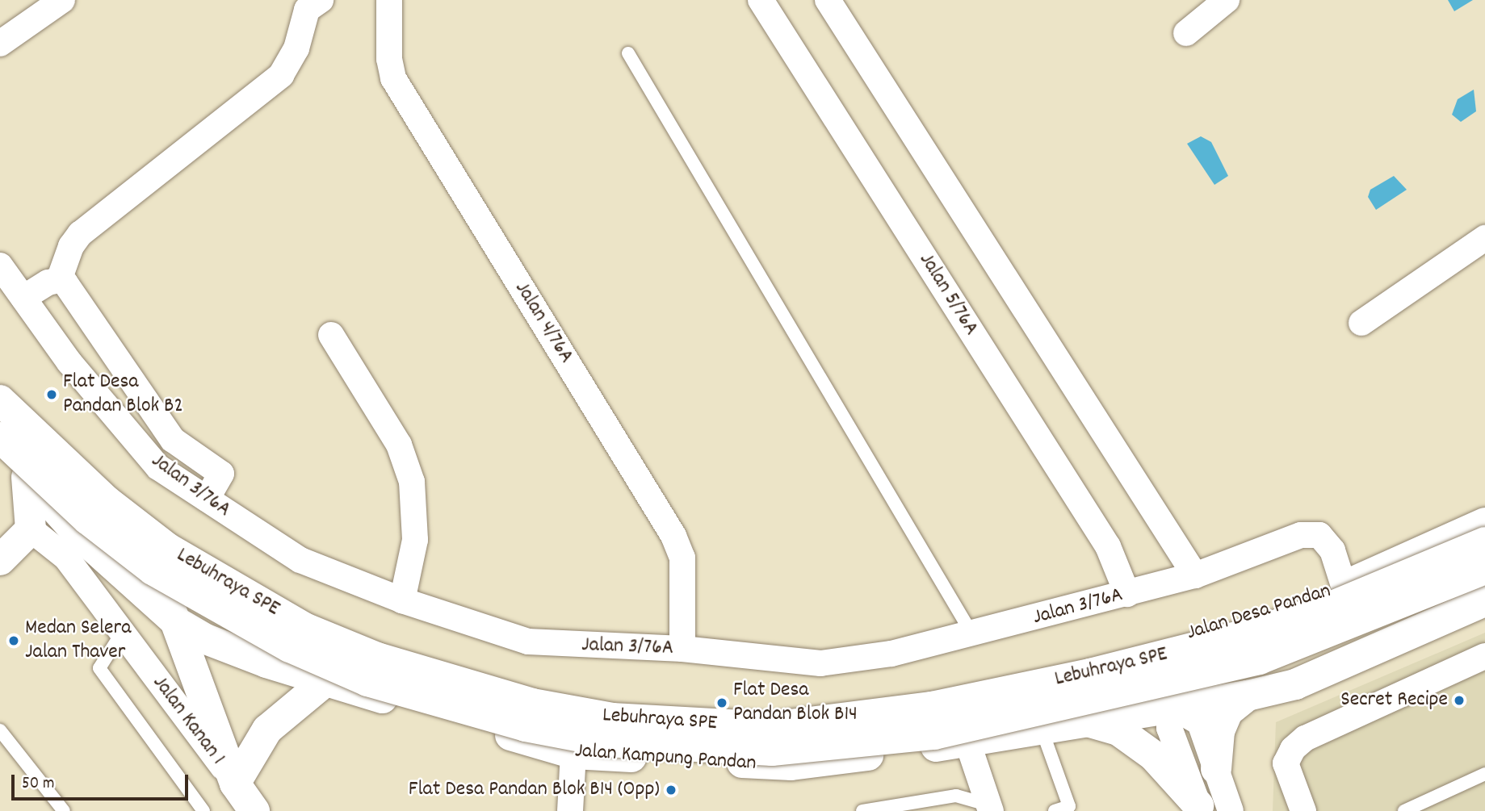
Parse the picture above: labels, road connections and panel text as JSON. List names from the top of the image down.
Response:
{
  "streets": {
    "main road": ["Lebuhraya SPE", "Jalan Desa Pandan", "Jalan Kampung Pandan"],
    "street": [
      "Jalan 5/76A",
      "Jalan 4/76A",
      "Jalan 3/76A",
      "Jalan Kanan 1"
    ]
  },
  "crossings": [
    ["Jalan 5/76A", "Jalan 3/76A"],
    ["Jalan 4/76A", "Jalan 3/76A"],
    ["Jalan 3/76A", "Jalan Desa Pandan"],
    ["Lebuhraya SPE", "Jalan Kampung Pandan"],
    ["Jalan Desa Pandan", "Jalan Kampung Pandan"],
    ["Jalan Kanan 1", "Jalan Kampung Pandan"]
  ],
  "places": [
    "Flat Desa Pandan Blok B2",
    "Medan Selera Jalan Thaver",
    "Secret Recipe",
    "Flat Desa Pandan Blok B14",
    "Flat Desa Pandan Blok B14 (Opp)"
  ],
  "scale_bar": "50 m"
}
